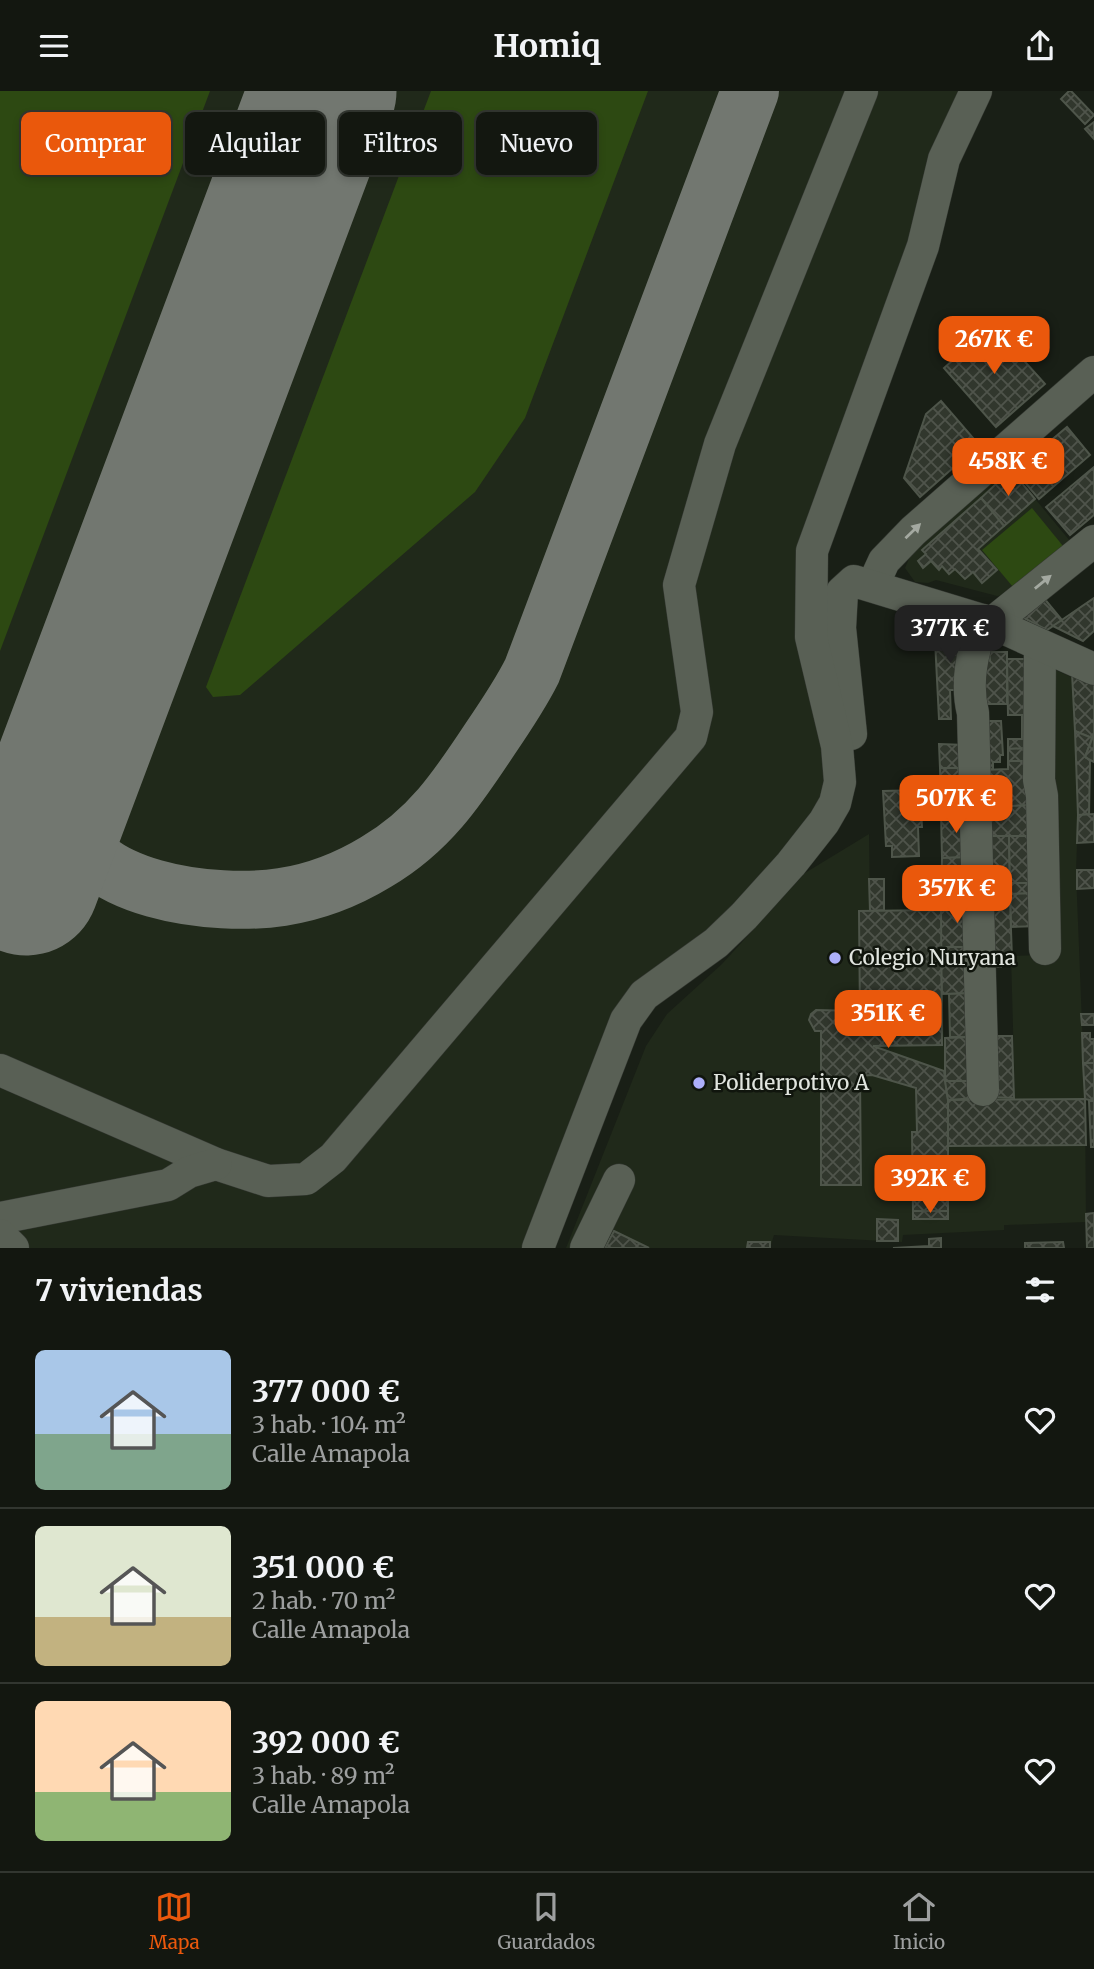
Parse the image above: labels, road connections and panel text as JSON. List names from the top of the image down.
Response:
{
  "places": ["Colegio Nuryana", "Poliderpotivo A"],
  "page": {
    "header": "Homiq",
    "chip": [
      "Comprar",
      "Alquilar",
      "Filtros",
      "Nuevo"
    ],
    "price": [
      "267K €",
      "458K €",
      "377K €",
      "507K €",
      "357K €",
      "351K €",
      "392K €"
    ],
    "heading": "7 viviendas",
    "list": [
      {
        "name": "377 000 €",
        "note": "3 hab. · 104 m² · Calle Amapola"
      },
      {
        "name": "351 000 €",
        "note": "2 hab. · 70 m² · Calle Amapola"
      },
      {
        "name": "392 000 €",
        "note": "3 hab. · 89 m² · Calle Amapola"
      }
    ],
    "tabs": ["Mapa", "Guardados", "Inicio"]
  }
}
